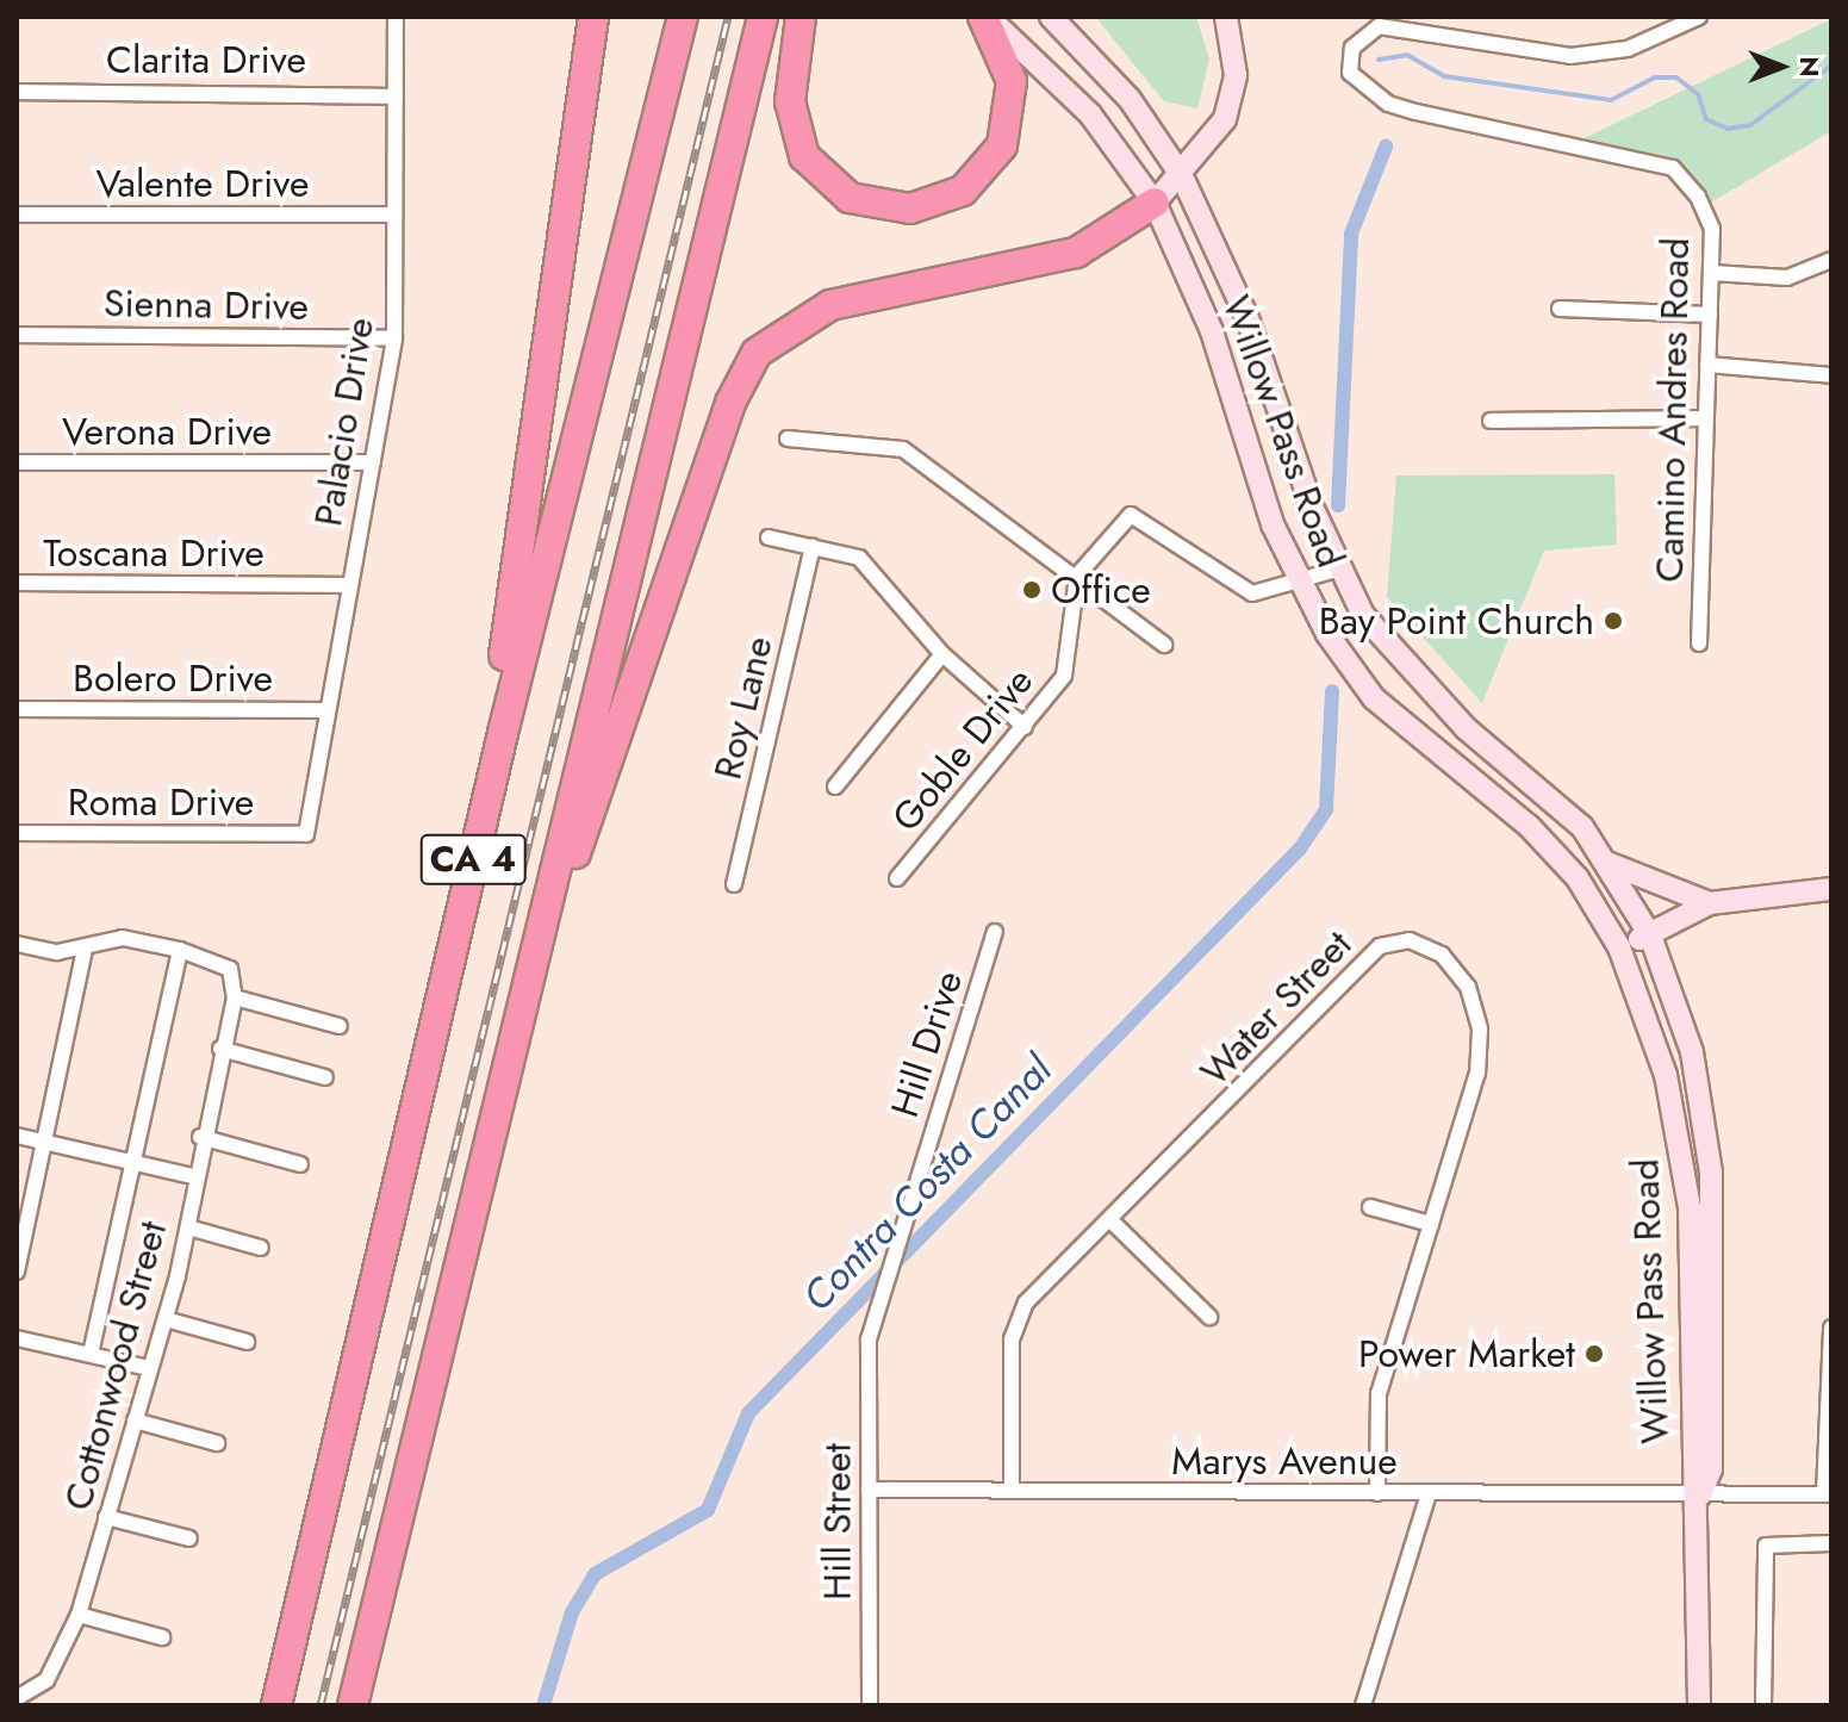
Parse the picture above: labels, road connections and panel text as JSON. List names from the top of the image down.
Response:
{
  "streets": {
    "highway": ["CA 4"],
    "main road": ["Willow Pass Road"],
    "street": [
      "Clarita Drive",
      "Valente Drive",
      "Sienna Drive",
      "Camino Andres Road",
      "Palacio Drive",
      "Verona Drive",
      "Toscana Drive",
      "Bolero Drive",
      "Roy Lane",
      "Goble Drive",
      "Roma Drive",
      "Water Street",
      "Hill Drive",
      "Cottonwood Street",
      "Marys Avenue",
      "Hill Street"
    ]
  },
  "crossings": [
    ["Clarita Drive", "Palacio Drive"],
    ["Valente Drive", "Palacio Drive"],
    ["Sienna Drive", "Palacio Drive"],
    ["Palacio Drive", "Verona Drive"],
    ["Palacio Drive", "Toscana Drive"],
    ["Palacio Drive", "Bolero Drive"],
    ["Palacio Drive", "Roma Drive"],
    ["Willow Pass Road", "Marys Avenue"],
    ["Water Street", "Marys Avenue"],
    ["Hill Drive", "Hill Street"],
    ["Marys Avenue", "Hill Street"]
  ],
  "water": ["Contra Costa Canal"],
  "places": ["Office", "Bay Point Church", "Power Market"],
  "north": "right"
}
